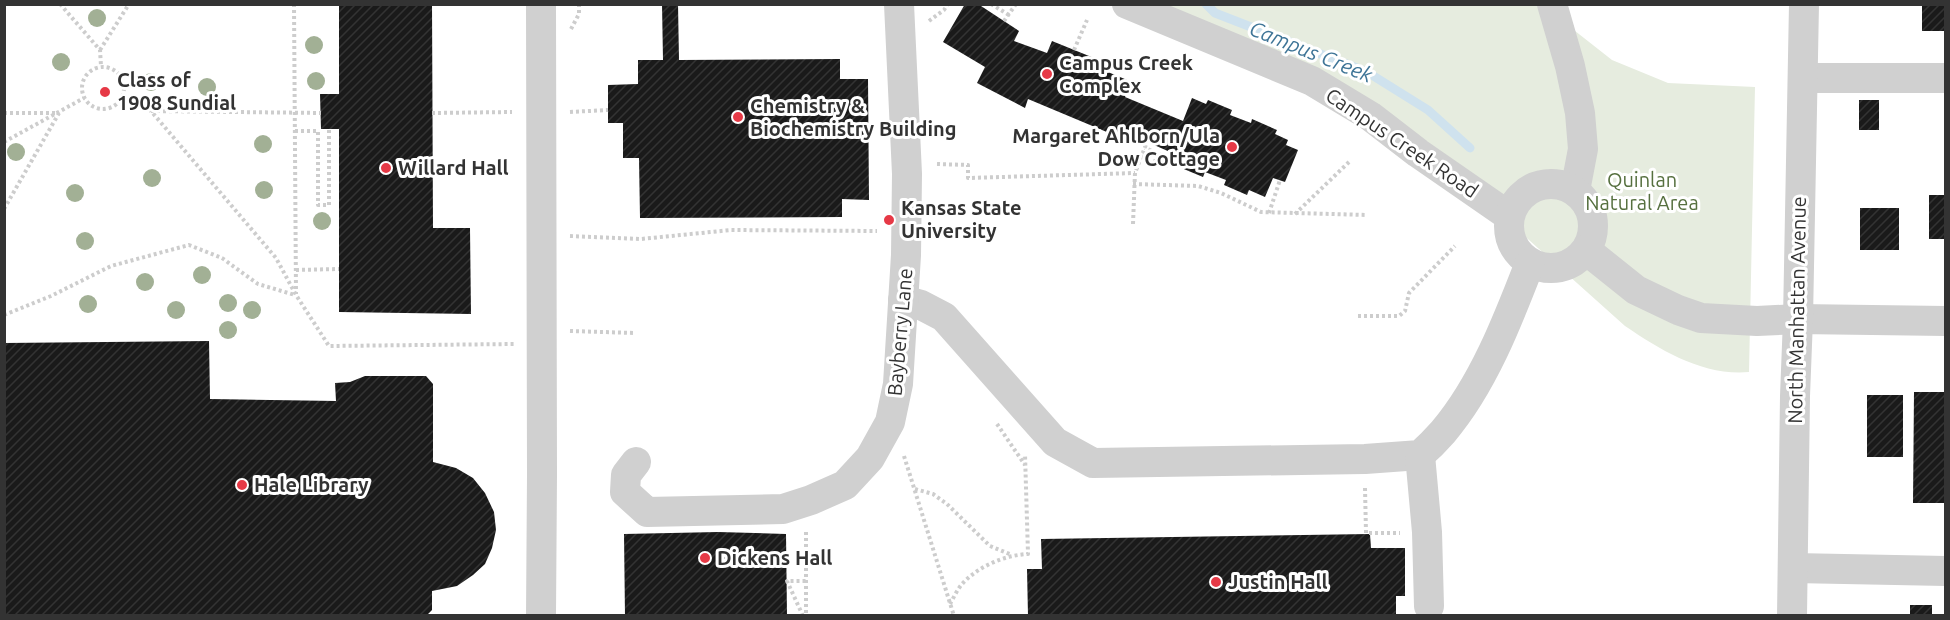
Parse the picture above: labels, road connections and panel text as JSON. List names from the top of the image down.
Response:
{
  "streets": {
    "street": ["Campus Creek Road", "North Manhattan Avenue", "Bayberry Lane"]
  },
  "water": ["Campus Creek"],
  "parks": ["Quinlan Natural Area"],
  "places": [
    "Campus Creek Complex",
    "Class of 1908 Sundial",
    "Chemistry & Biochemistry Building",
    "Margaret Ahlborn/Ula Dow Cottage",
    "Willard Hall",
    "Kansas State University",
    "Hale Library",
    "Dickens Hall",
    "Justin Hall"
  ]
}
